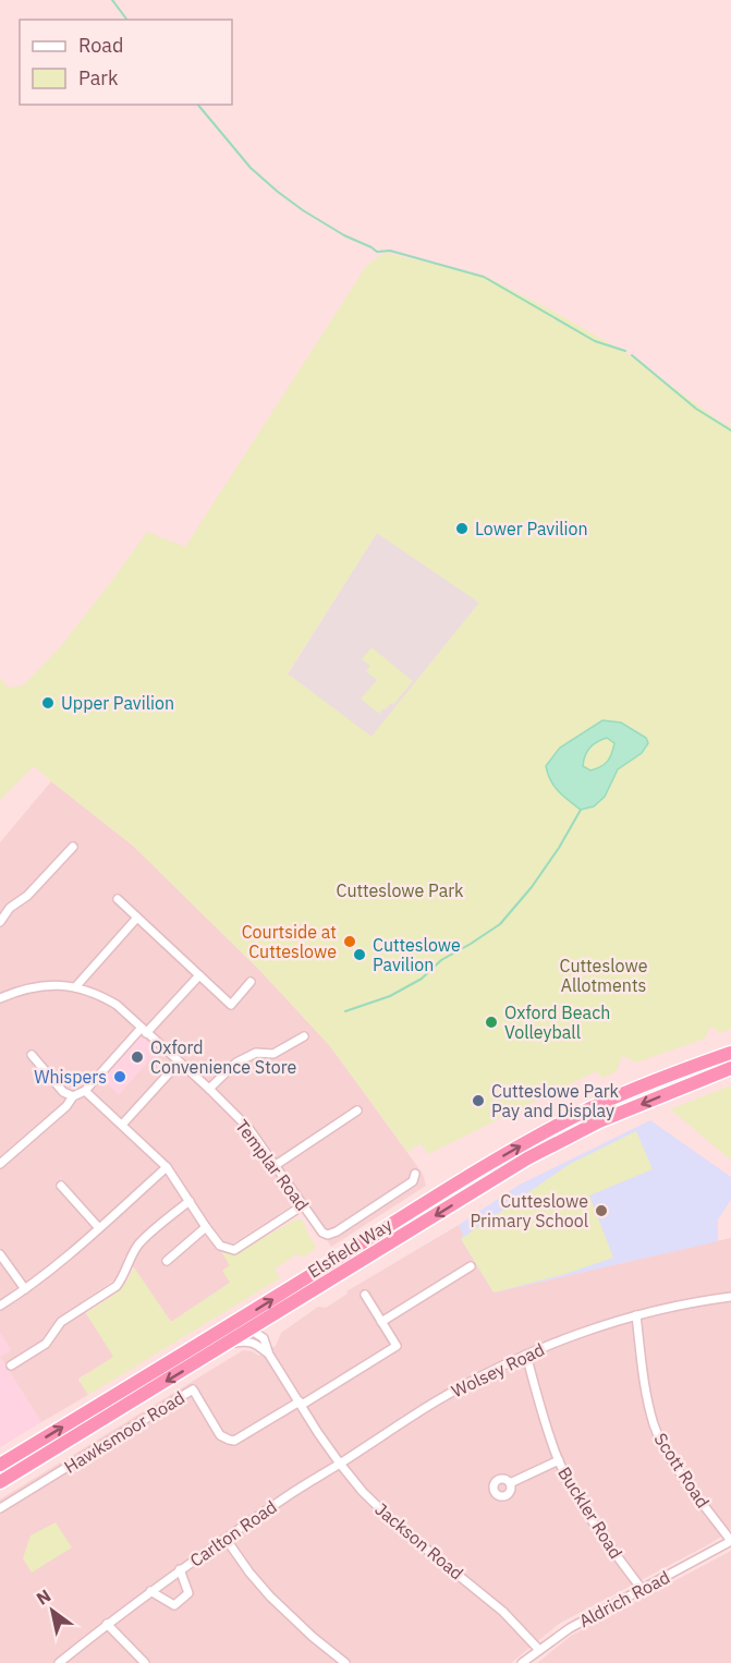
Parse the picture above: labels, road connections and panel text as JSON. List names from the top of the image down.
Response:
{
  "streets": {
    "highway": ["Elsfield Way"],
    "street": [
      "Templar Road",
      "Wolsey Road",
      "Hawksmoor Road",
      "Scott Road",
      "Buckler Road",
      "Carlton Road",
      "Jackson Road",
      "Aldrich Road"
    ]
  },
  "crossings": [
    ["Elsfield Way", "Jackson Road"],
    ["Wolsey Road", "Scott Road"],
    ["Wolsey Road", "Buckler Road"],
    ["Wolsey Road", "Carlton Road"],
    ["Wolsey Road", "Jackson Road"],
    ["Hawksmoor Road", "Jackson Road"],
    ["Scott Road", "Aldrich Road"],
    ["Buckler Road", "Aldrich Road"],
    ["Jackson Road", "Aldrich Road"]
  ],
  "parks": ["Cutteslowe Park", "Cutteslowe Allotments"],
  "places": [
    "Lower Pavilion",
    "Upper Pavilion",
    "Courtside at Cutteslowe",
    "Cutteslowe Pavilion",
    "Oxford Beach Volleyball",
    "Oxford Convenience Store",
    "Whispers",
    "Cutteslowe Park Pay and Display",
    "Cutteslowe Primary School"
  ],
  "legend": ["Road", "Park"],
  "north": "top left"
}
